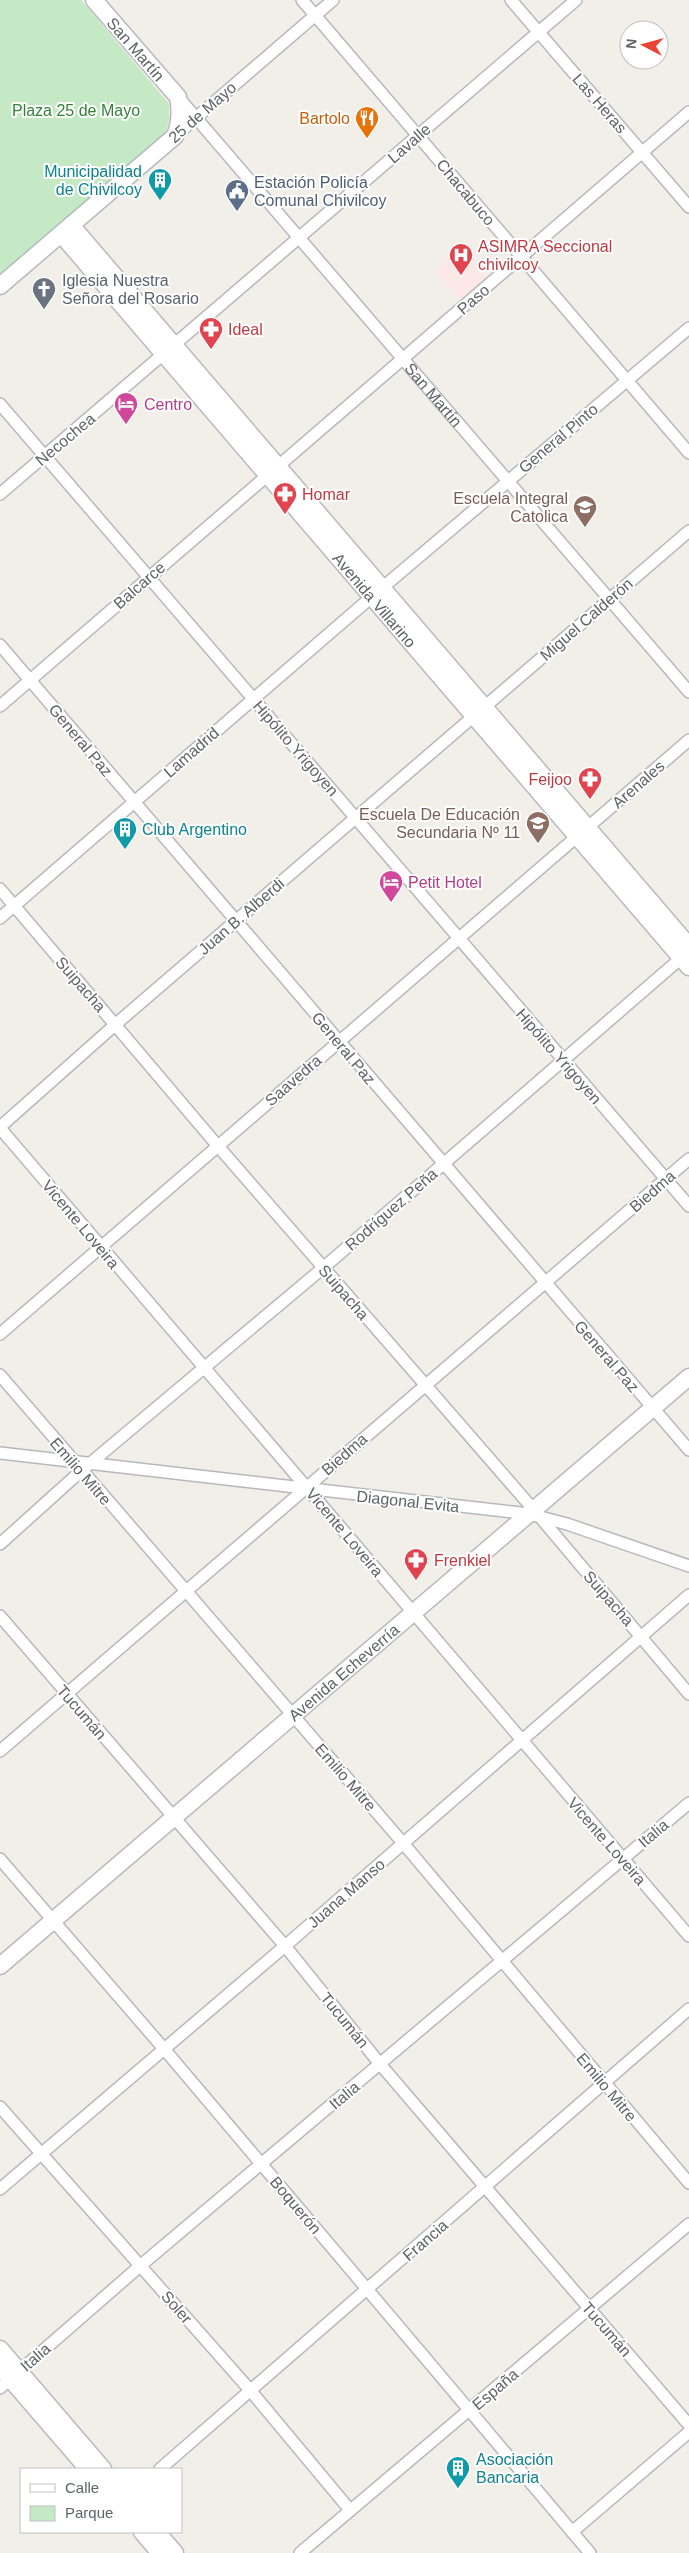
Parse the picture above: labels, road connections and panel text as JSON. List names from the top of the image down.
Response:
{
  "streets": {
    "main road": [
      "San Martín",
      "25 de Mayo",
      "Avenida Villarino",
      "Avenida Echeverría"
    ],
    "street": [
      "Las Heras",
      "Lavalle",
      "Chacabuco",
      "Paso",
      "General Pinto",
      "Necochea",
      "Balcarce",
      "Miguel Calderón",
      "General Paz",
      "Hipólito Yrigoyen",
      "Lamadrid",
      "Arenales",
      "Juan B. Alberdi",
      "Suipacha",
      "Saavedra",
      "Biedma",
      "Rodríguez Peña",
      "Vicente Loveira",
      "Emilio Mitre",
      "Diagonal Evita",
      "Tucumán",
      "Italia",
      "Juana Manso",
      "Boquerón",
      "Francia",
      "Soler",
      "España"
    ]
  },
  "crossings": [
    ["San Martín", "25 de Mayo"],
    ["San Martín", "Lavalle"],
    ["San Martín", "Paso"],
    ["San Martín", "General Pinto"],
    ["San Martín", "Miguel Calderón"],
    ["Las Heras", "Lavalle"],
    ["Las Heras", "Paso"],
    ["25 de Mayo", "Chacabuco"],
    ["25 de Mayo", "Avenida Villarino"],
    ["Lavalle", "Chacabuco"],
    ["Lavalle", "Necochea"],
    ["Lavalle", "Avenida Villarino"],
    ["Chacabuco", "Paso"],
    ["Chacabuco", "General Pinto"],
    ["Paso", "Balcarce"],
    ["Paso", "Avenida Villarino"],
    ["General Pinto", "Avenida Villarino"],
    ["General Pinto", "Lamadrid"],
    ["Necochea", "Avenida Villarino"],
    ["Necochea", "Hipólito Yrigoyen"],
    ["Balcarce", "Avenida Villarino"],
    ["Balcarce", "General Paz"],
    ["Balcarce", "Hipólito Yrigoyen"],
    ["Avenida Villarino", "Miguel Calderón"],
    ["Avenida Villarino", "Lamadrid"],
    ["Avenida Villarino", "Arenales"],
    ["Avenida Villarino", "Juan B. Alberdi"],
    ["Avenida Villarino", "Saavedra"],
    ["Avenida Villarino", "Rodríguez Peña"],
    ["Miguel Calderón", "Juan B. Alberdi"],
    ["General Paz", "Lamadrid"],
    ["General Paz", "Juan B. Alberdi"],
    ["General Paz", "Saavedra"],
    ["General Paz", "Biedma"],
    ["General Paz", "Rodríguez Peña"],
    ["General Paz", "Avenida Echeverría"],
    ["Hipólito Yrigoyen", "Lamadrid"],
    ["Hipólito Yrigoyen", "Juan B. Alberdi"],
    ["Hipólito Yrigoyen", "Saavedra"],
    ["Hipólito Yrigoyen", "Biedma"],
    ["Hipólito Yrigoyen", "Rodríguez Peña"],
    ["Lamadrid", "Suipacha"],
    ["Arenales", "Saavedra"],
    ["Juan B. Alberdi", "Suipacha"],
    ["Juan B. Alberdi", "Vicente Loveira"],
    ["Suipacha", "Saavedra"],
    ["Suipacha", "Biedma"],
    ["Suipacha", "Rodríguez Peña"],
    ["Suipacha", "Diagonal Evita"],
    ["Suipacha", "Avenida Echeverría"],
    ["Suipacha", "Juana Manso"],
    ["Saavedra", "Vicente Loveira"],
    ["Biedma", "Vicente Loveira"],
    ["Biedma", "Emilio Mitre"],
    ["Biedma", "Diagonal Evita"],
    ["Biedma", "Tucumán"],
    ["Rodríguez Peña", "Vicente Loveira"],
    ["Rodríguez Peña", "Emilio Mitre"],
    ["Rodríguez Peña", "Diagonal Evita"],
    ["Vicente Loveira", "Diagonal Evita"],
    ["Vicente Loveira", "Avenida Echeverría"],
    ["Vicente Loveira", "Italia"],
    ["Vicente Loveira", "Juana Manso"],
    ["Emilio Mitre", "Diagonal Evita"],
    ["Emilio Mitre", "Avenida Echeverría"],
    ["Emilio Mitre", "Italia"],
    ["Emilio Mitre", "Juana Manso"],
    ["Emilio Mitre", "Francia"],
    ["Diagonal Evita", "Avenida Echeverría"],
    ["Avenida Echeverría", "Tucumán"],
    ["Avenida Echeverría", "Boquerón"],
    ["Tucumán", "Italia"],
    ["Tucumán", "Juana Manso"],
    ["Tucumán", "Francia"],
    ["Tucumán", "España"],
    ["Italia", "Boquerón"],
    ["Italia", "Soler"],
    ["Juana Manso", "Boquerón"],
    ["Juana Manso", "Soler"],
    ["Boquerón", "Francia"],
    ["Boquerón", "España"],
    ["Francia", "Soler"],
    ["Soler", "España"]
  ],
  "parks": ["Plaza 25 de Mayo"],
  "places": {
    "restaurant": ["Bartolo"],
    "building": ["Municipalidad de Chivilcoy", "Club Argentino", "Asociación Bancaria"],
    "public building": ["Estación Policía Comunal Chivilcoy"],
    "hospital": ["ASIMRA Seccional chivilcoy"],
    "church": ["Iglesia Nuestra Señora del Rosario"],
    "pharmacy": [
      "Ideal",
      "Homar",
      "Feijoo",
      "Frenkiel"
    ],
    "hotel": ["Centro", "Petit Hotel"],
    "school or university": ["Escuela Integral Catolica", "Escuela De Educación Secundaria Nº 11"]
  },
  "legend": ["Calle", "Parque"],
  "north": "left"
}
